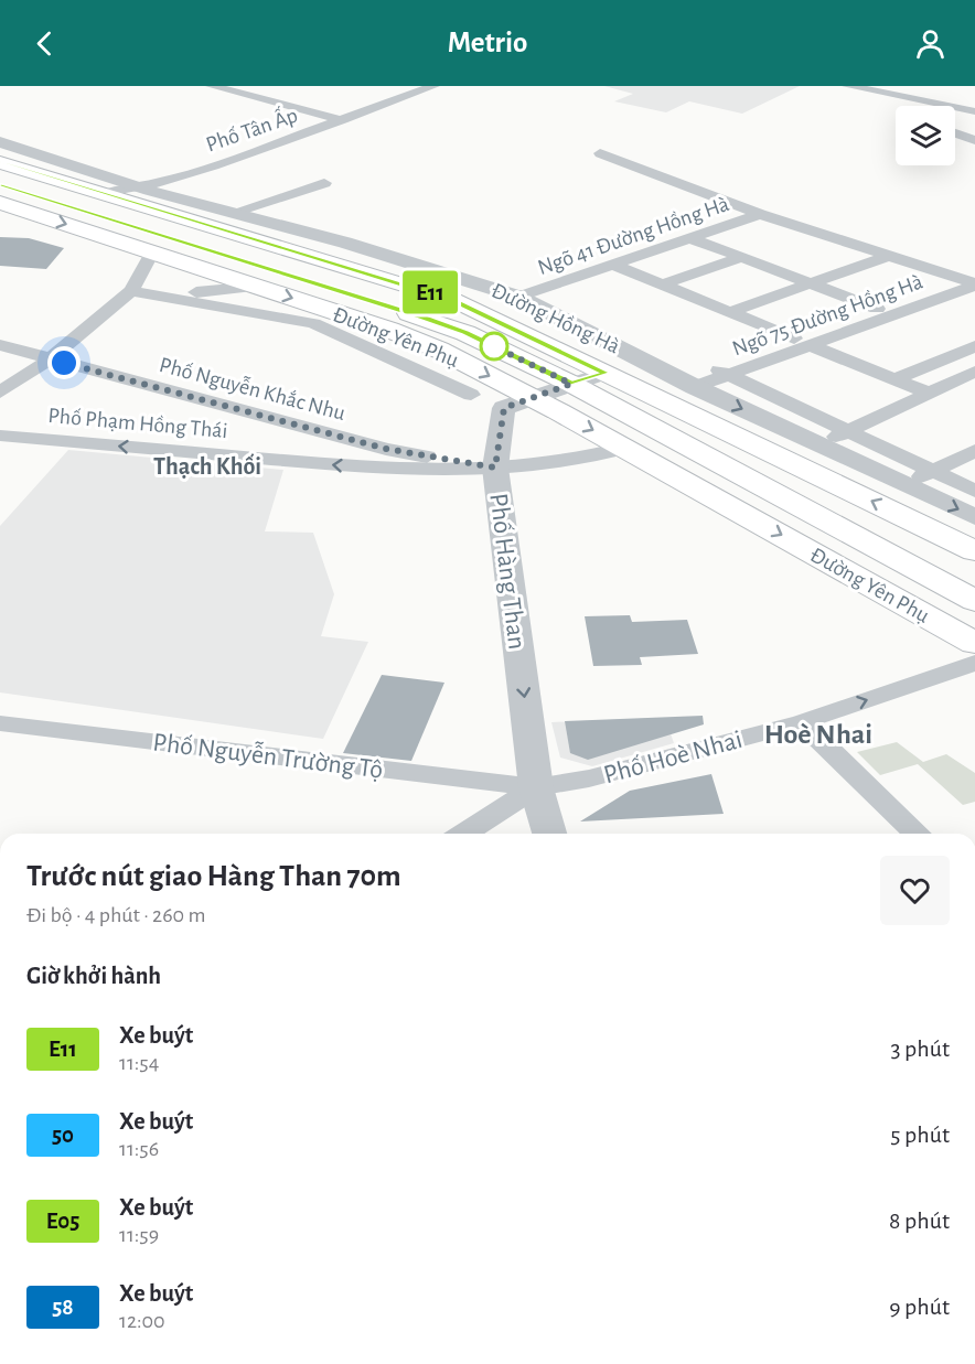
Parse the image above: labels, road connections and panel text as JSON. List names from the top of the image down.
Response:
{
  "streets": {
    "main road": ["Đường Yên Phụ"],
    "street": [
      "Phố Tân Ấp",
      "Ngõ 41 Đường Hồng Hà",
      "Ngõ 75 Đường Hồng Hà",
      "Đường Hồng Hà",
      "Phố Nguyễn Khắc Nhu",
      "Phố Phạm Hồng Thái",
      "Phố Hàng Than",
      "Phố Nguyễn Trường Tộ",
      "Phố Hoè Nhai"
    ]
  },
  "crossings": [
    ["Phố Tân Ấp", "Đường Hồng Hà"],
    ["Phố Tân Ấp", "Đường Yên Phụ"],
    ["Ngõ 41 Đường Hồng Hà", "Đường Hồng Hà"],
    ["Ngõ 75 Đường Hồng Hà", "Đường Hồng Hà"],
    ["Đường Hồng Hà", "Đường Yên Phụ"],
    ["Đường Yên Phụ", "Phố Phạm Hồng Thái"],
    ["Đường Yên Phụ", "Phố Hàng Than"],
    ["Phố Nguyễn Khắc Nhu", "Phố Phạm Hồng Thái"],
    ["Phố Nguyễn Khắc Nhu", "Phố Hàng Than"],
    ["Phố Phạm Hồng Thái", "Phố Hàng Than"],
    ["Phố Hàng Than", "Phố Nguyễn Trường Tộ"],
    ["Phố Hàng Than", "Phố Hoè Nhai"],
    ["Phố Nguyễn Trường Tộ", "Phố Hoè Nhai"]
  ],
  "one_way": ["Phố Hàng Than"],
  "districts": ["Thạch Khối", "Hoè Nhai"],
  "lines": ["bus line E11"],
  "page": {
    "header": "Metrio",
    "on_map": "E11",
    "heading": [
      ["Trước nút giao Hàng Than 70m", "Đi bộ · 4 phút · 260 m"],
      "Giờ khởi hành"
    ],
    "list": [
      {
        "mark": "E11",
        "name": "Xe buýt",
        "note": "11:54",
        "value": "3 phút"
      },
      {
        "mark": "50",
        "name": "Xe buýt",
        "note": "11:56",
        "value": "5 phút"
      },
      {
        "mark": "E05",
        "name": "Xe buýt",
        "note": "11:59",
        "value": "8 phút"
      },
      {
        "mark": "58",
        "name": "Xe buýt",
        "note": "12:00",
        "value": "9 phút"
      }
    ]
  }
}
